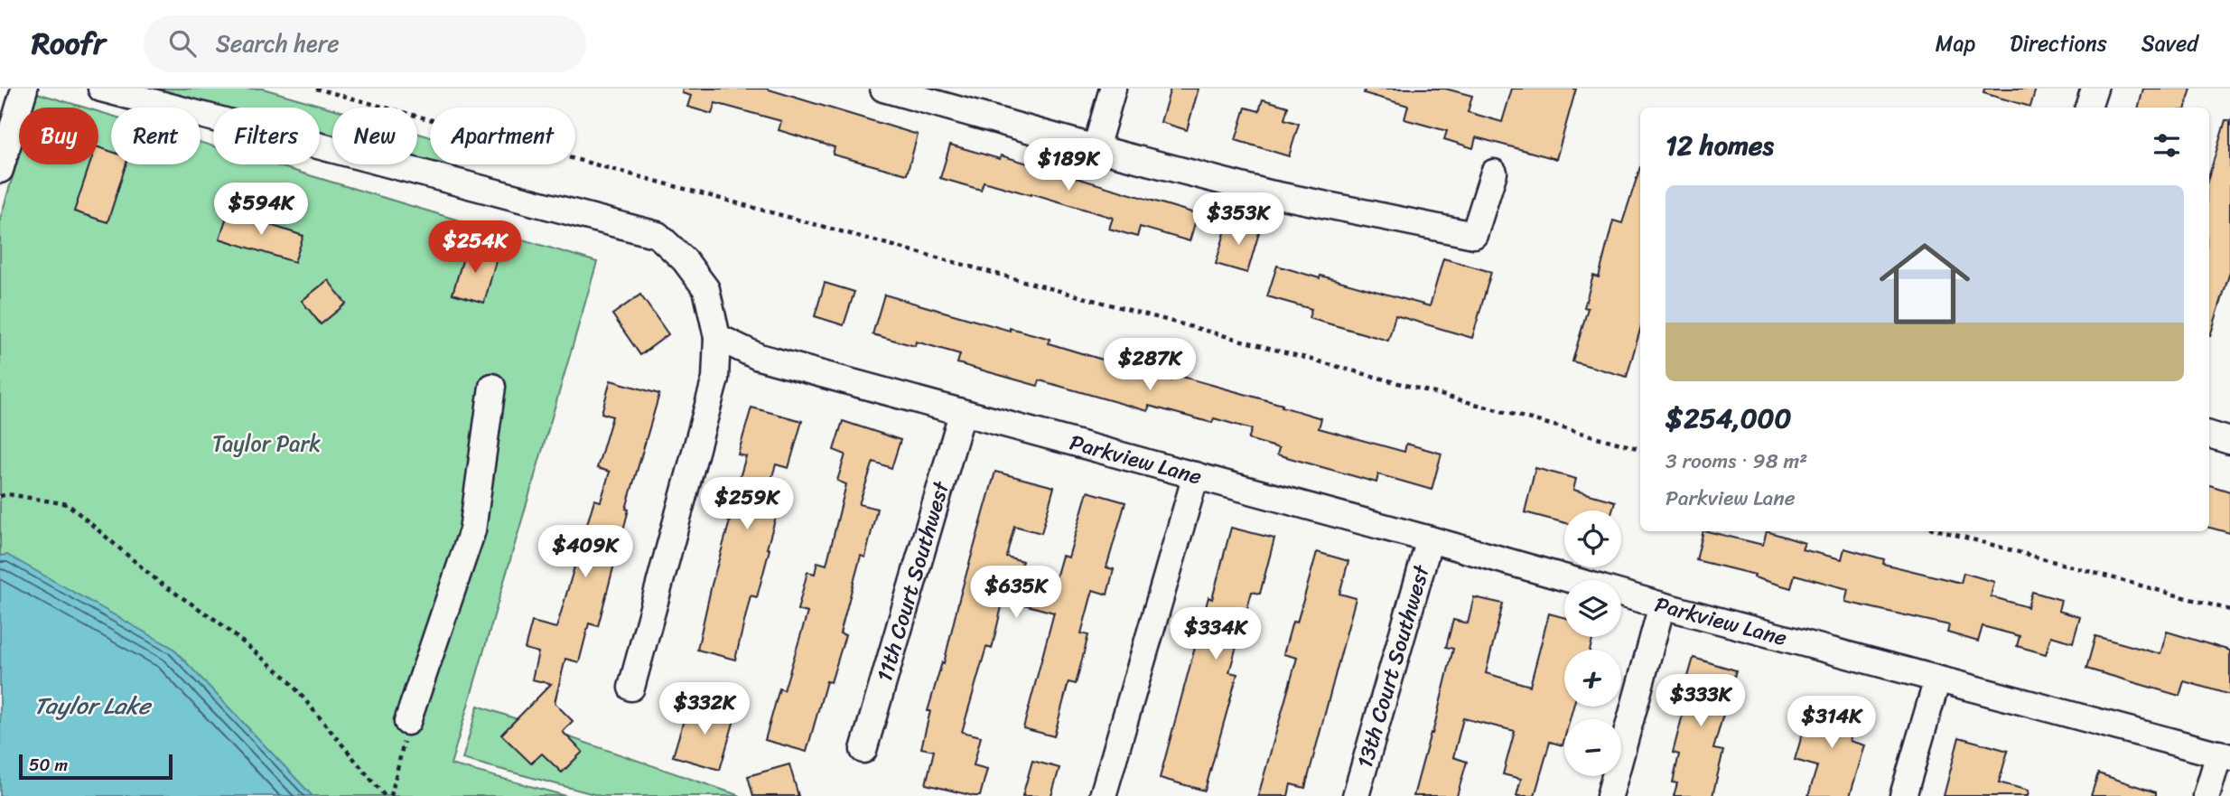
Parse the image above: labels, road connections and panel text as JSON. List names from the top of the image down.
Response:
{
  "streets": {
    "street": ["Parkview Lane", "11th Court Southwest", "13th Court Southwest"]
  },
  "crossings": [
    ["Parkview Lane", "11th Court Southwest"],
    ["Parkview Lane", "13th Court Southwest"]
  ],
  "water": ["Taylor Lake"],
  "parks": ["Taylor Park"],
  "scale_bar": "50 m",
  "page": {
    "header": "Roofr",
    "search": "Search here",
    "nav": ["Map", "Directions", "Saved"],
    "chip": [
      "Buy",
      "Rent",
      "Filters",
      "New",
      "Apartment"
    ],
    "heading": "12 homes",
    "price": [
      "$189K",
      "$594K",
      "$353K",
      "$254K",
      "$287K",
      "$259K",
      "$409K",
      "$635K",
      "$334K",
      "$333K",
      "$332K",
      "$314K"
    ],
    "list": [
      {
        "name": "$254,000",
        "note": "3 rooms · 98 m² · Parkview Lane"
      }
    ],
    "map_buttons": ["+", "−"],
    "scale": "50 m"
  }
}
